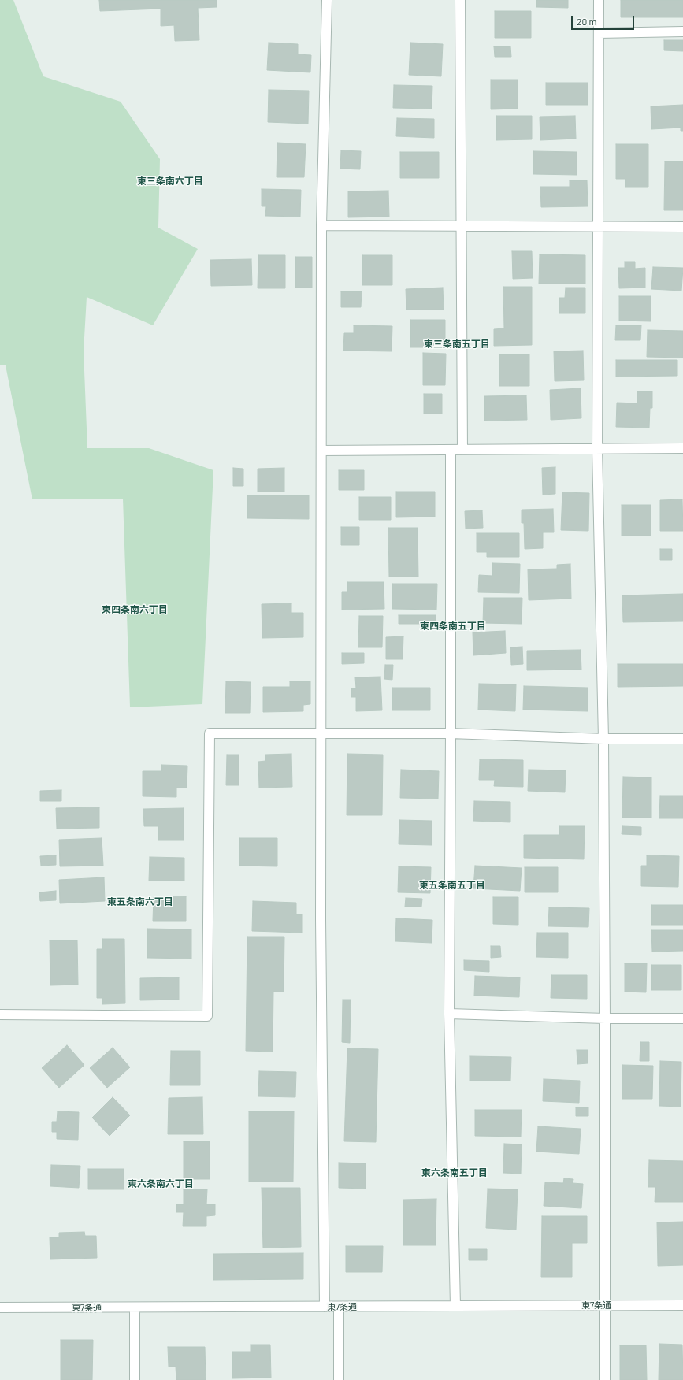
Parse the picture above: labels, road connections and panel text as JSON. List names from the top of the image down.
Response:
{
  "streets": {
    "street": ["東7条通"]
  },
  "districts": [
    "東三条南六丁目",
    "東三条南五丁目",
    "東四条南六丁目",
    "東四条南五丁目",
    "東五条南五丁目",
    "東五条南六丁目",
    "東六条南五丁目",
    "東六条南六丁目"
  ],
  "scale_bar": "20 m"
}
